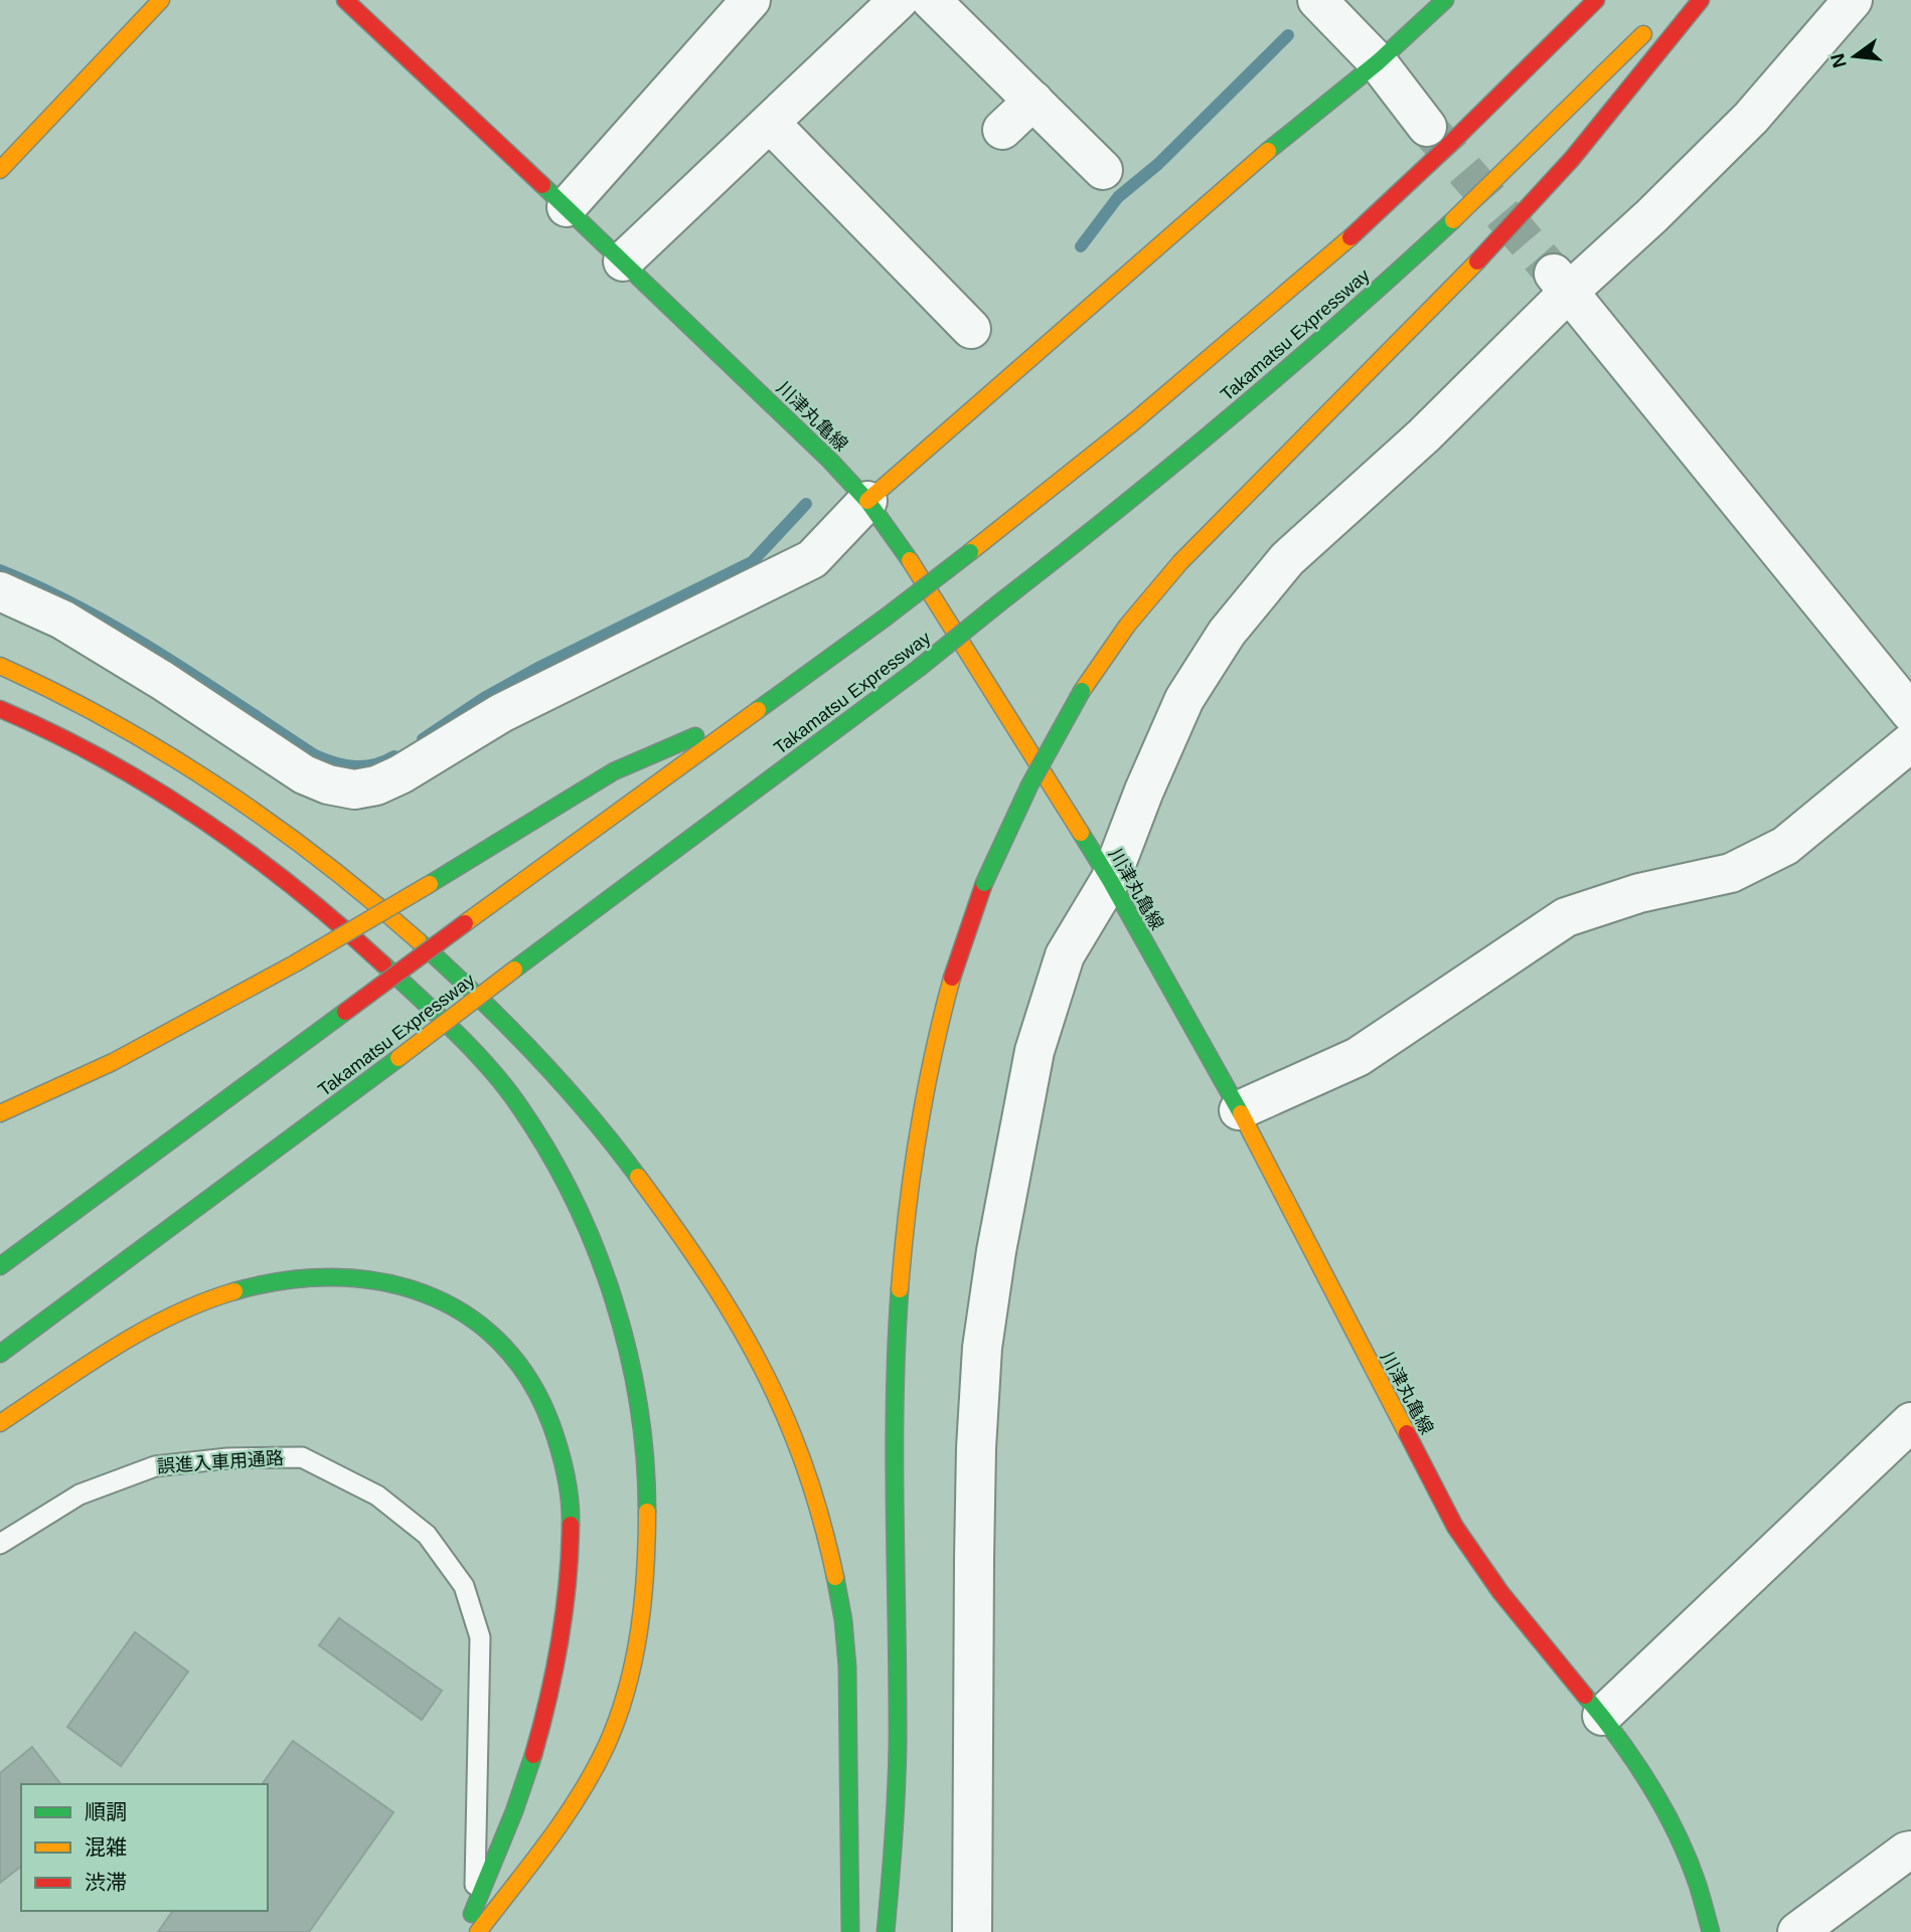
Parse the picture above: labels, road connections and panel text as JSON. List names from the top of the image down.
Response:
{
  "streets": {
    "main road": ["Takamatsu Expressway", "川津丸亀線"],
    "lane": ["誤進入車用通路"]
  },
  "legend": ["順調", "混雑", "渋滞"],
  "north": "left"
}
